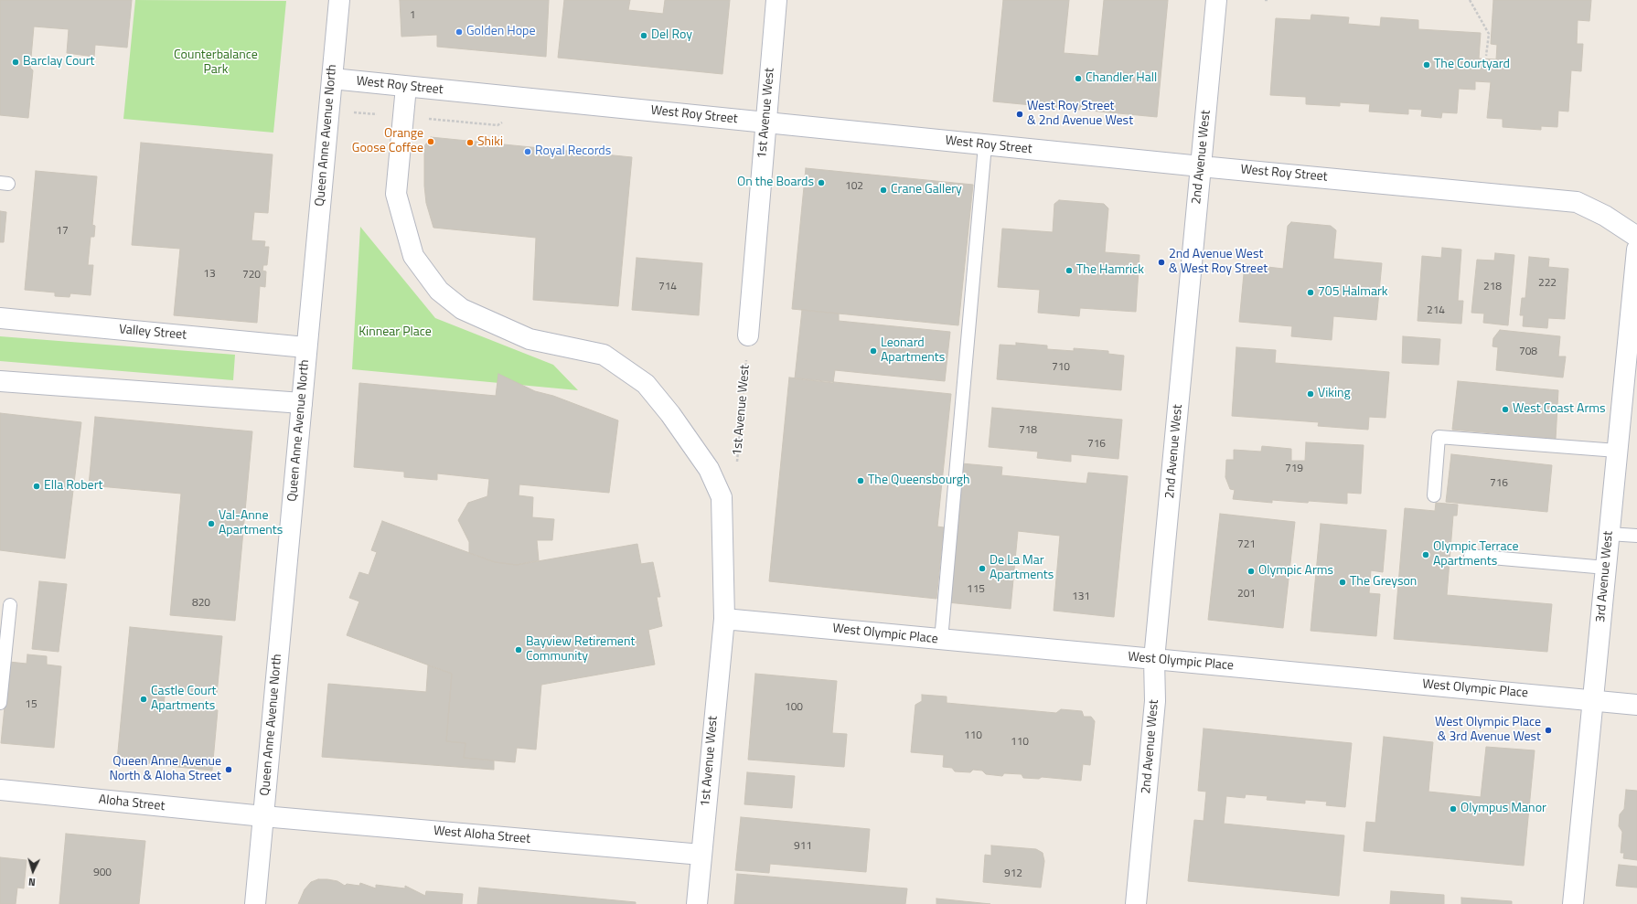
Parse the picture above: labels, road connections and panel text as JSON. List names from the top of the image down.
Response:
{
  "streets": {
    "street": [
      "West Roy Street",
      "1st Avenue West",
      "Queen Anne Avenue North",
      "2nd Avenue West",
      "Valley Street",
      "3rd Avenue West",
      "West Olympic Place",
      "Aloha Street",
      "West Aloha Street"
    ]
  },
  "crossings": [
    ["West Roy Street", "1st Avenue West"],
    ["West Roy Street", "Queen Anne Avenue North"],
    ["West Roy Street", "2nd Avenue West"],
    ["1st Avenue West", "West Olympic Place"],
    ["1st Avenue West", "West Aloha Street"],
    ["Queen Anne Avenue North", "Valley Street"],
    ["Queen Anne Avenue North", "Aloha Street"],
    ["Queen Anne Avenue North", "West Aloha Street"],
    ["2nd Avenue West", "West Olympic Place"],
    ["3rd Avenue West", "West Olympic Place"],
    ["Aloha Street", "West Aloha Street"]
  ],
  "parks": ["Counterbalance Park", "Kinnear Place"],
  "places": [
    "Golden Hope",
    "Del Roy",
    "Barclay Court",
    "The Courtyard",
    "Chandler Hall",
    "West Roy Street & 2nd Avenue West",
    "Orange Goose Coffee",
    "Shiki",
    "Royal Records",
    "On the Boards",
    "Crane Gallery",
    "2nd Avenue West & West Roy Street",
    "The Hamrick",
    "705 Halmark",
    "Leonard Apartments",
    "Viking",
    "West Coast Arms",
    "The Queensbourgh",
    "Ella Robert",
    "Val-Anne Apartments",
    "Olympic Terrace Apartments",
    "De La Mar Apartments",
    "Olympic Arms",
    "The Greyson",
    "Bayview Retirement Community",
    "Castle Court Apartments",
    "West Olympic Place & 3rd Avenue West",
    "Queen Anne Avenue North & Aloha Street",
    "Olympus Manor"
  ],
  "house_numbers": [
    "1",
    "102",
    "17",
    "13",
    "720",
    "222",
    "714",
    "218",
    "214",
    "708",
    "710",
    "718",
    "716",
    "719",
    "716",
    "721",
    "115",
    "201",
    "131",
    "820",
    "15",
    "100",
    "110",
    "110",
    "911",
    "900",
    "912"
  ],
  "north": "bottom"
}
